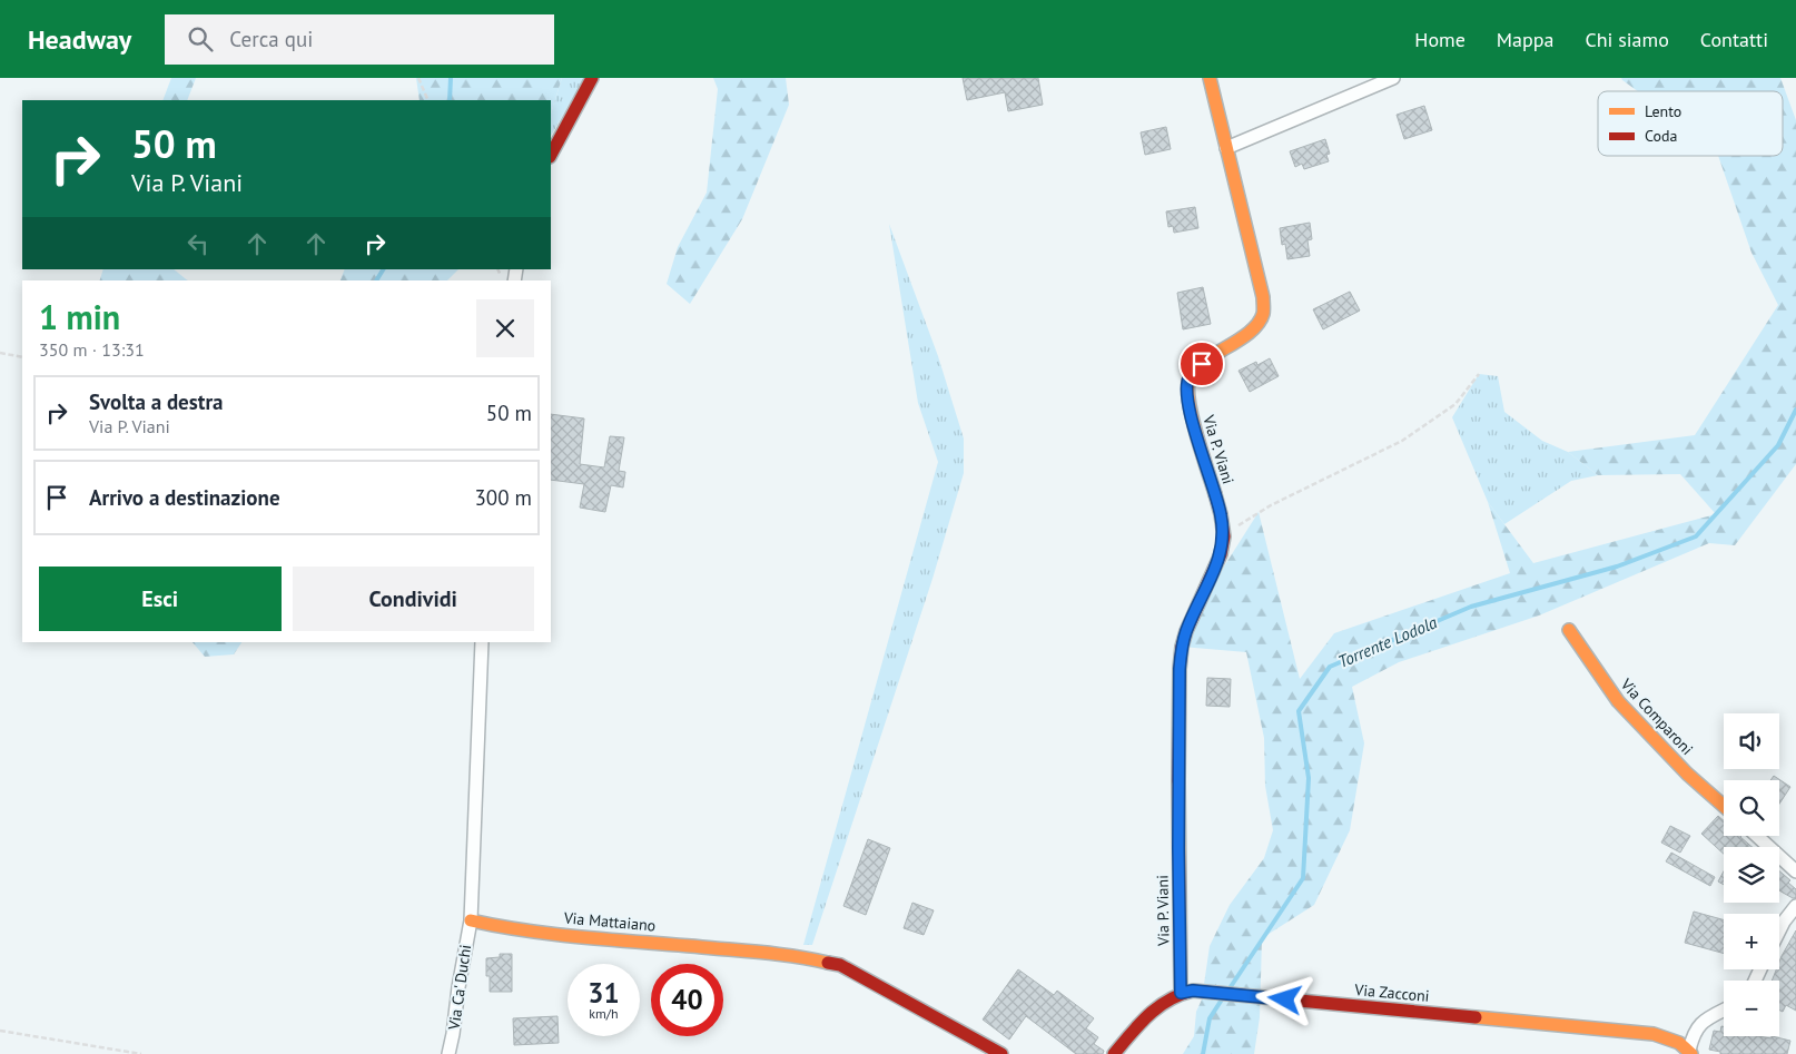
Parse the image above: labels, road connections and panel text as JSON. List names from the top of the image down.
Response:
{
  "streets": {
    "street": [
      "Via P. Viani",
      "Via Comparoni",
      "Via Mattaiano",
      "Via Ca' Duchi",
      "Via Zacconi"
    ]
  },
  "crossings": [
    ["Via P. Viani", "Via Zacconi"],
    ["Via Mattaiano", "Via Ca' Duchi"]
  ],
  "water": ["Torrente Lodola"],
  "legend": ["Lento", "Coda"],
  "page": {
    "header": "Headway",
    "search": "Cerca qui",
    "nav": [
      "Home",
      "Mappa",
      "Chi siamo",
      "Contatti"
    ],
    "turn": ["50 m", "Via P. Viani"],
    "heading": ["1 min", "350 m · 13:31"],
    "list": [
      {
        "name": "Svolta a destra",
        "note": "Via P. Viani",
        "value": "50 m"
      },
      {
        "name": "Arrivo a destinazione",
        "value": "300 m"
      }
    ],
    "buttons": ["Esci", "Condividi"],
    "map_buttons": ["+", "−"],
    "speed": "31 km/h",
    "limit": "40"
  }
}
